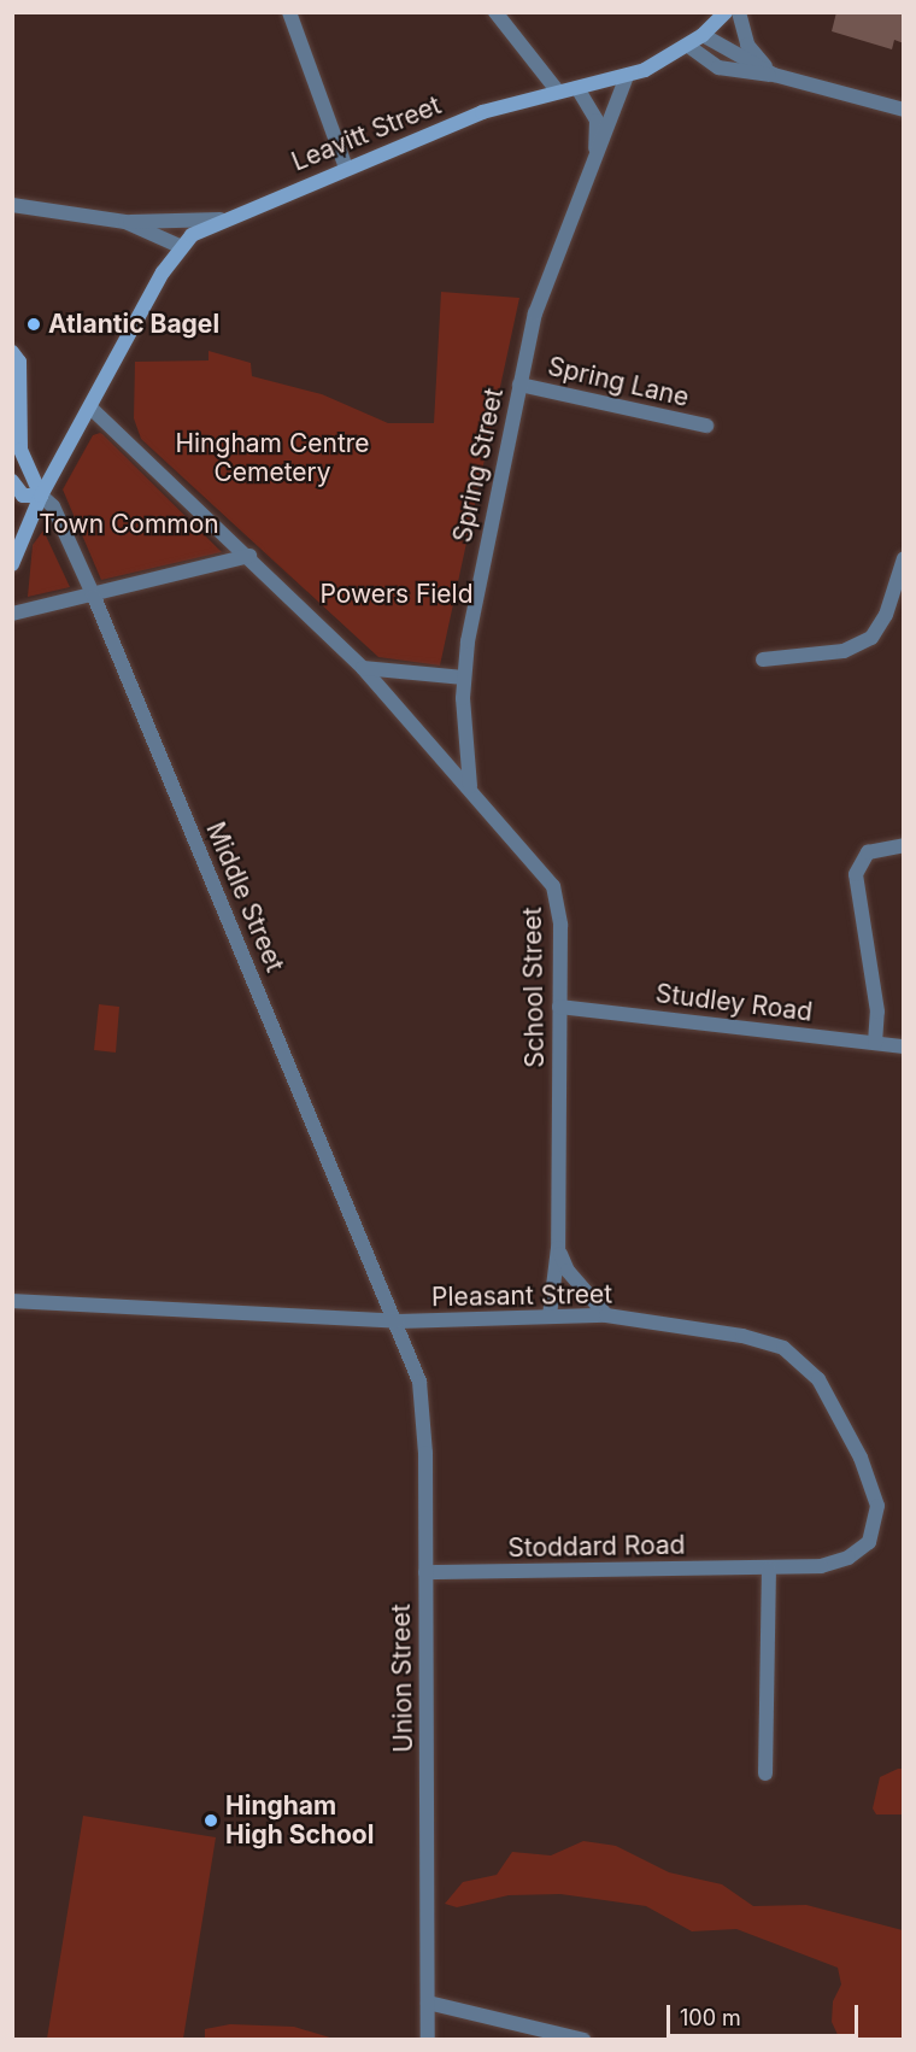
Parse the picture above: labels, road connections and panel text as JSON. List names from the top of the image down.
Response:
{
  "streets": {
    "main road": ["Leavitt Street"],
    "street": [
      "Spring Lane",
      "Spring Street",
      "Middle Street",
      "School Street",
      "Studley Road",
      "Pleasant Street",
      "Stoddard Road",
      "Union Street"
    ]
  },
  "crossings": [
    ["Leavitt Street", "Spring Street"],
    ["Spring Lane", "Spring Street"],
    ["Spring Street", "School Street"],
    ["Middle Street", "Pleasant Street"],
    ["Middle Street", "Union Street"],
    ["School Street", "Studley Road"],
    ["School Street", "Pleasant Street"],
    ["Pleasant Street", "Stoddard Road"],
    ["Pleasant Street", "Union Street"],
    ["Stoddard Road", "Union Street"]
  ],
  "parks": ["Hingham Centre Cemetery", "Town Common", "Powers Field"],
  "places": ["Atlantic Bagel", "Hingham High School"],
  "scale_bar": "100 m"
}
